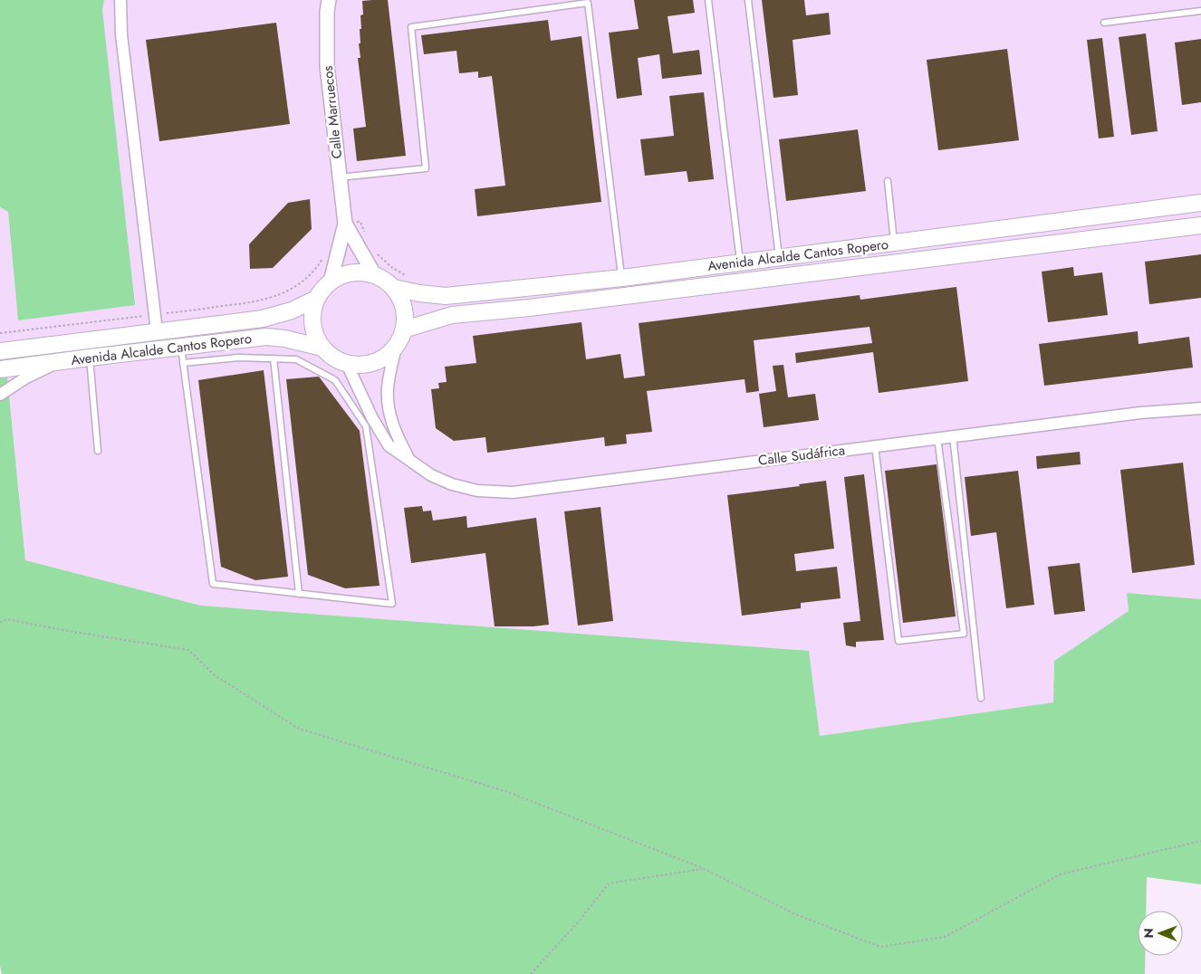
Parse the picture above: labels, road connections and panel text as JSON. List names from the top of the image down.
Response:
{
  "streets": {
    "main road": ["Avenida Alcalde Cantos Ropero"],
    "street": ["Calle Marruecos", "Calle Sudáfrica"]
  },
  "crossings": [
    ["Calle Marruecos", "Avenida Alcalde Cantos Ropero"],
    ["Calle Marruecos", "Calle Sudáfrica"],
    ["Avenida Alcalde Cantos Ropero", "Calle Sudáfrica"]
  ],
  "north": "left"
}
